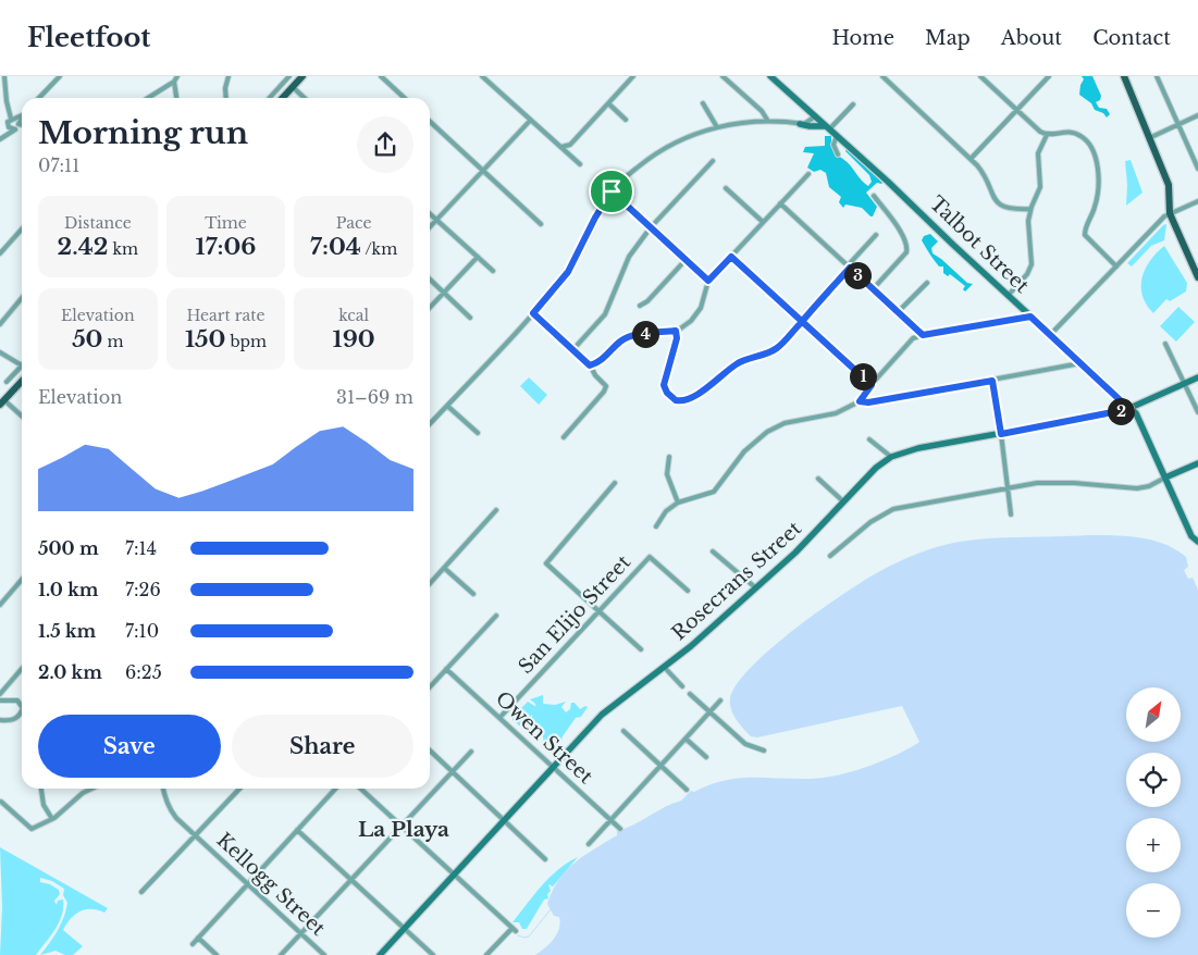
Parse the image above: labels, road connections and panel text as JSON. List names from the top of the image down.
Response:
{
  "streets": {
    "street": [
      "Talbot Street",
      "Rosecrans Street",
      "San Elijo Street",
      "Owen Street",
      "Kellogg Street"
    ]
  },
  "crossings": [
    ["Talbot Street", "Rosecrans Street"],
    ["Rosecrans Street", "Owen Street"],
    ["San Elijo Street", "Owen Street"]
  ],
  "districts": ["La Playa"],
  "north": "top right",
  "page": {
    "header": "Fleetfoot",
    "nav": [
      "Home",
      "Map",
      "About",
      "Contact"
    ],
    "heading": ["Morning run", "07:11"],
    "stats": [
      ["Distance", "2.42 km"],
      ["Time", "17:06"],
      ["Pace", "7:04 /km"],
      ["Elevation", "50 m"],
      ["Heart rate", "150 bpm"],
      ["kcal", "190"]
    ],
    "pins": [
      "3",
      "4",
      "1",
      "2"
    ],
    "chart": ["Elevation", "31–69 m"],
    "list": [
      {
        "name": "500 m",
        "note": "7:14"
      },
      {
        "name": "1.0 km",
        "note": "7:26"
      },
      {
        "name": "1.5 km",
        "note": "7:10"
      },
      {
        "name": "2.0 km",
        "note": "6:25"
      }
    ],
    "map_buttons": ["+", "−"],
    "buttons": ["Save", "Share"]
  }
}
